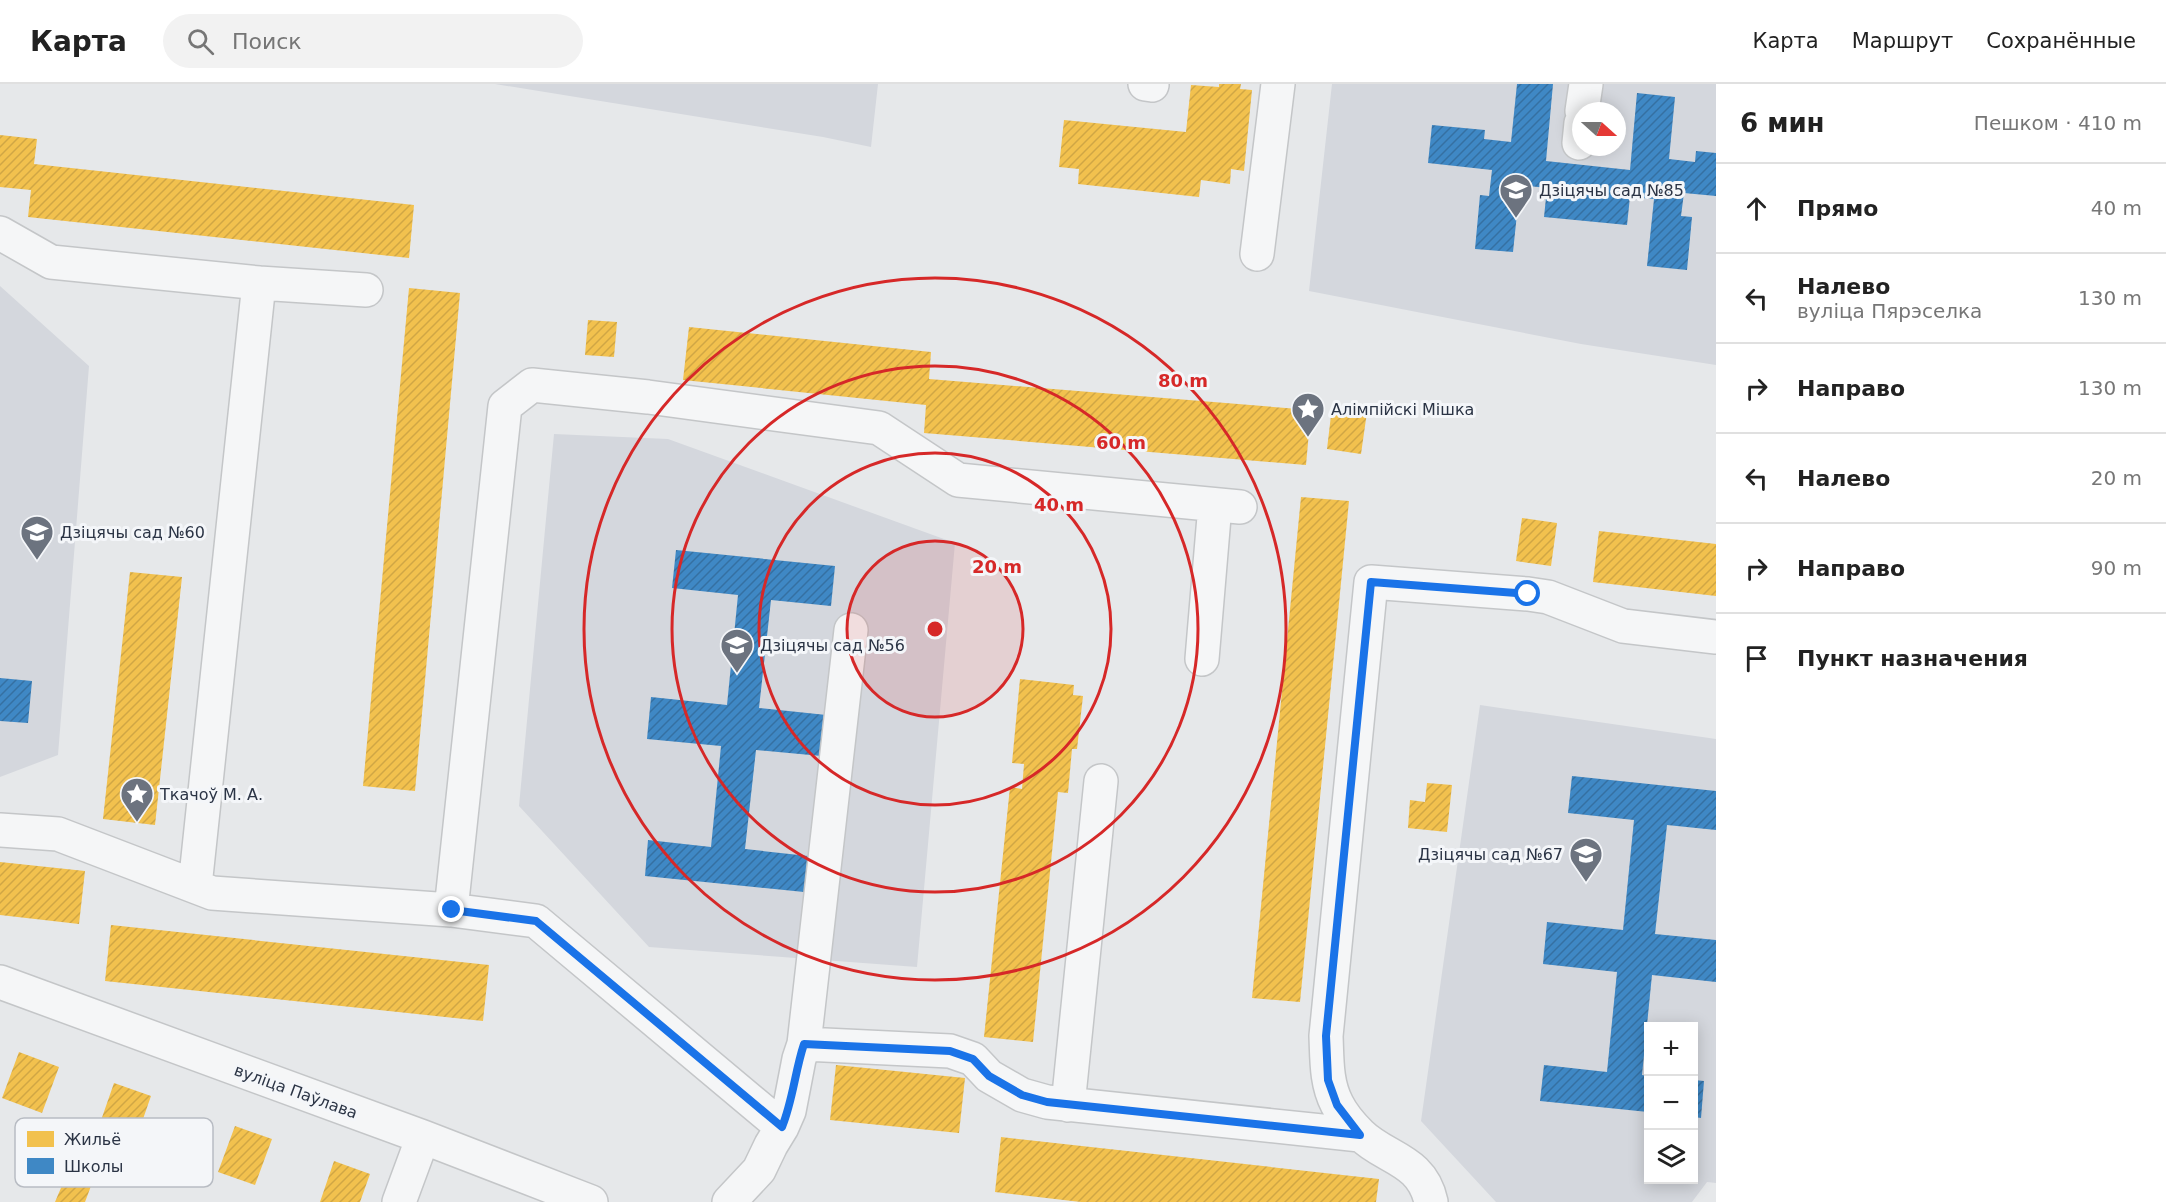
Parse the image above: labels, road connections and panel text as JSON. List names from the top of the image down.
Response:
{
  "streets": {
    "street": ["вуліца Паўлава"]
  },
  "places": {
    "school or university": [
      "Дзіцячы сад №85",
      "Дзіцячы сад №60",
      "Дзіцячы сад №56",
      "Дзіцячы сад №67"
    ],
    "place": ["Алімпійскі Мішка", "Ткачоў М. А."]
  },
  "legend": ["Жильё", "Школы"],
  "north": "right",
  "page": {
    "header": "Карта",
    "search": "Поиск",
    "nav": ["Карта", "Маршрут", "Сохранённые"],
    "heading": ["6 мин", "Пешком · 410 m"],
    "list": [
      ["Прямо", "40 m"],
      ["Налево", "вуліца Пярэселка", "130 m"],
      ["Направо", "130 m"],
      ["Налево", "20 m"],
      ["Направо", "90 m"],
      "Пункт назначения"
    ],
    "map_buttons": ["+", "−"]
  },
  "rings": [
    "80 m",
    "60 m",
    "40 m",
    "20 m"
  ]
}
